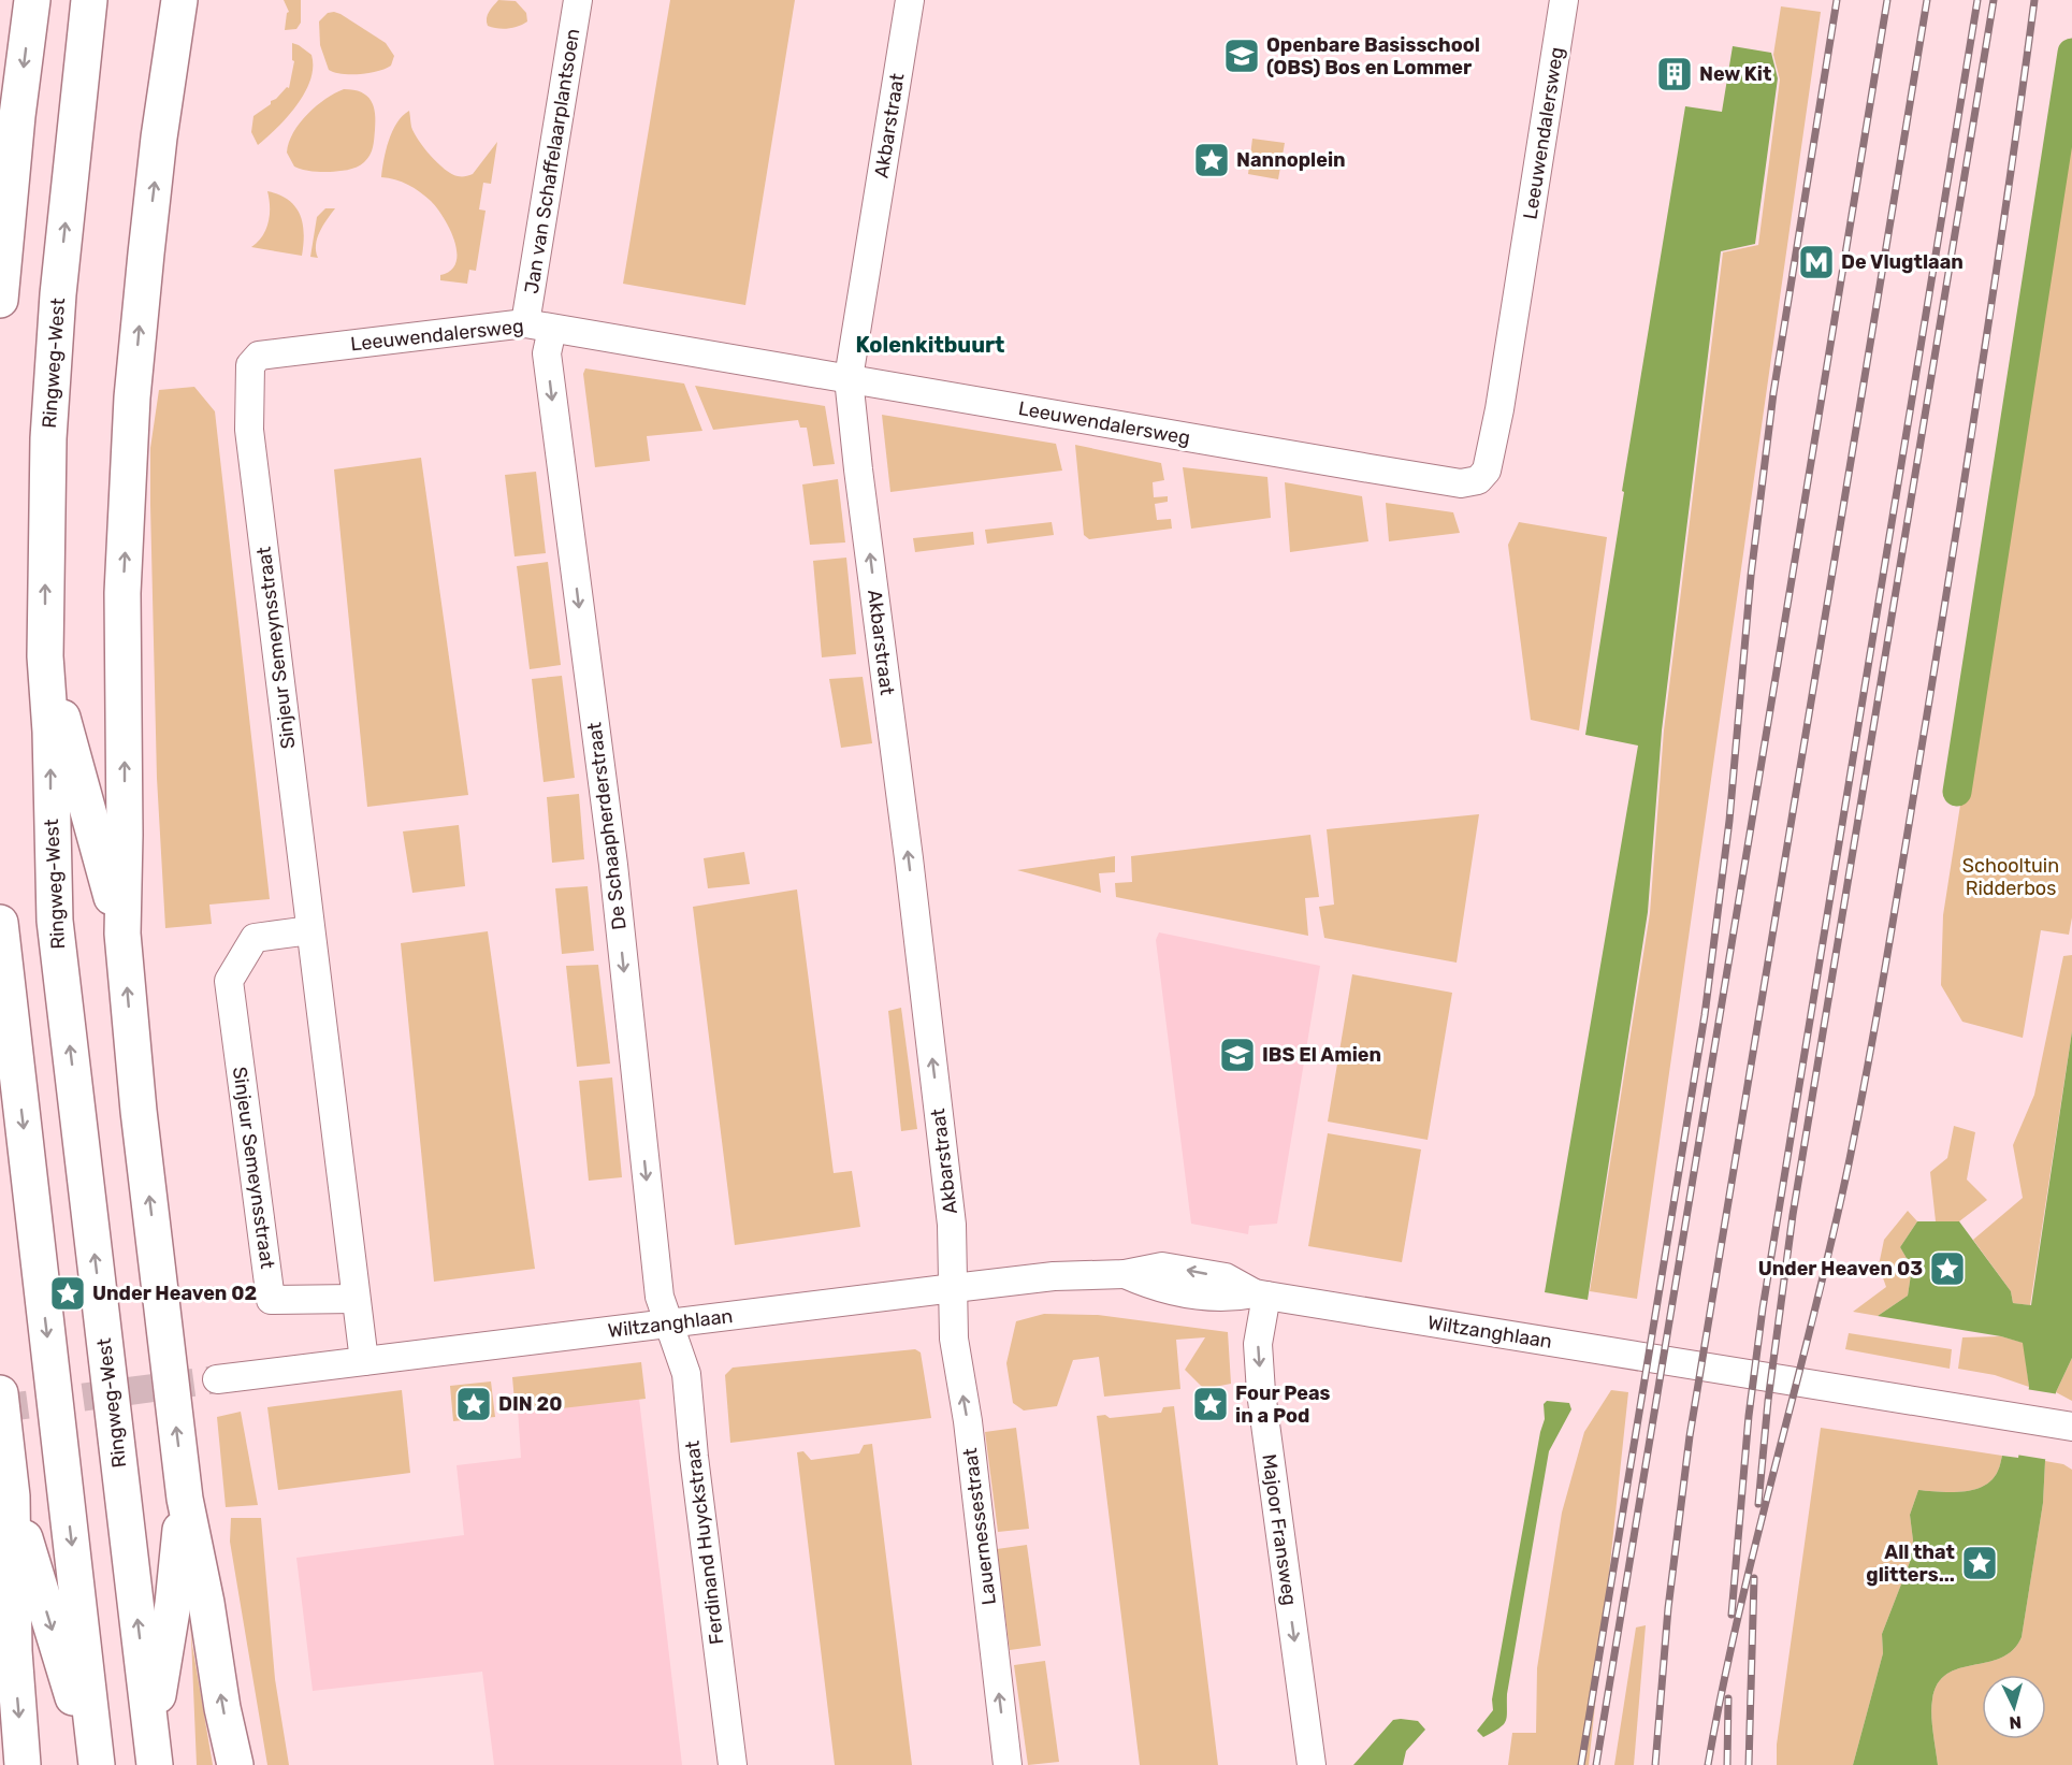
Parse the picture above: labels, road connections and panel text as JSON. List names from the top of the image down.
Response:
{
  "streets": {
    "highway": ["Ringweg-West"],
    "street": [
      "Akbarstraat",
      "Leeuwendalersweg",
      "Jan van Schaffelaarplantsoen",
      "Sinjeur Semeynsstraat",
      "De Schaapherderstraat",
      "Wiltzanghlaan",
      "Lauernessestraat",
      "Majoor Fransweg",
      "Ferdinand Huyckstraat"
    ]
  },
  "crossings": [
    ["Akbarstraat", "Leeuwendalersweg"],
    ["Akbarstraat", "Wiltzanghlaan"],
    ["Akbarstraat", "Lauernessestraat"],
    ["Leeuwendalersweg", "Jan van Schaffelaarplantsoen"],
    ["Leeuwendalersweg", "Sinjeur Semeynsstraat"],
    ["Leeuwendalersweg", "De Schaapherderstraat"],
    ["Jan van Schaffelaarplantsoen", "De Schaapherderstraat"],
    ["Sinjeur Semeynsstraat", "Wiltzanghlaan"],
    ["De Schaapherderstraat", "Wiltzanghlaan"],
    ["De Schaapherderstraat", "Ferdinand Huyckstraat"],
    ["Wiltzanghlaan", "Lauernessestraat"],
    ["Wiltzanghlaan", "Majoor Fransweg"],
    ["Wiltzanghlaan", "Ferdinand Huyckstraat"]
  ],
  "one_way": [
    "Akbarstraat",
    "De Schaapherderstraat",
    "Lauernessestraat",
    "Majoor Fransweg"
  ],
  "districts": ["Kolenkitbuurt"],
  "parks": ["Schooltuin Ridderbos"],
  "places": {
    "school or university": ["Openbare Basisschool (OBS) Bos en Lommer", "IBS El Amien"],
    "building": ["New Kit"],
    "place": [
      "Nannoplein",
      "Under Heaven 03",
      "Under Heaven 02",
      "DIN 20",
      "Four Peas in a Pod",
      "All that glitters..."
    ],
    "metro station": ["De Vlugtlaan"]
  },
  "north": "bottom"
}
